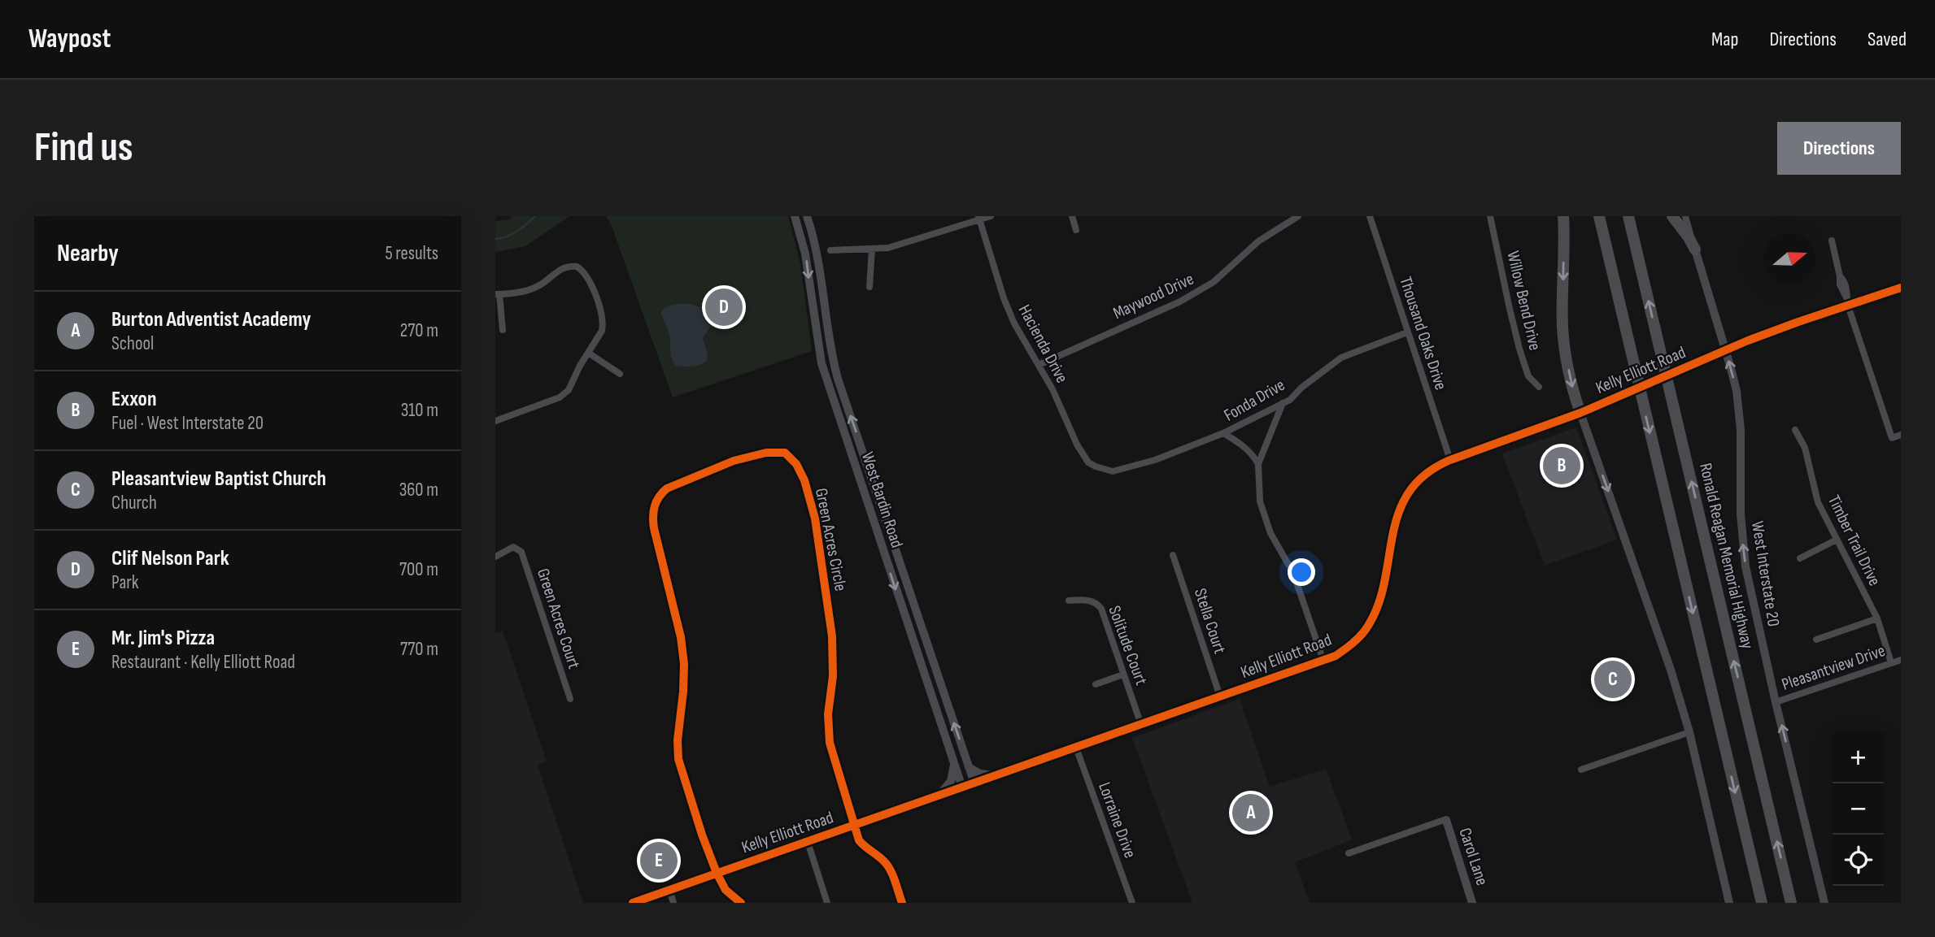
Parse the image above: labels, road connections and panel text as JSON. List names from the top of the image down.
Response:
{
  "streets": {
    "highway": ["Ronald Reagan Memorial Highway"],
    "main road": ["West Interstate 20"],
    "street": [
      "Maywood Drive",
      "Willow Bend Drive",
      "Thousand Oaks Drive",
      "Hacienda Drive",
      "Kelly Elliott Road",
      "Fonda Drive",
      "West Bardin Road",
      "Green Acres Circle",
      "Timber Trail Drive",
      "Green Acres Court",
      "Stella Court",
      "Solitude Court",
      "Pleasantview Drive",
      "Lorraine Drive",
      "Carol Lane"
    ]
  },
  "crossings": [
    ["Maywood Drive", "Hacienda Drive"],
    ["Thousand Oaks Drive", "Kelly Elliott Road"],
    ["Thousand Oaks Drive", "Fonda Drive"],
    ["Hacienda Drive", "Fonda Drive"],
    ["Kelly Elliott Road", "West Bardin Road"],
    ["Kelly Elliott Road", "Green Acres Circle"],
    ["Kelly Elliott Road", "West Interstate 20"],
    ["Kelly Elliott Road", "Stella Court"],
    ["Kelly Elliott Road", "Solitude Court"],
    ["Kelly Elliott Road", "Lorraine Drive"],
    ["Timber Trail Drive", "Pleasantview Drive"],
    ["West Interstate 20", "Pleasantview Drive"]
  ],
  "one_way": ["West Interstate 20"],
  "north": "right",
  "page": {
    "header": "Waypost",
    "nav": ["Map", "Directions", "Saved"],
    "buttons": "Directions",
    "title": "Find us",
    "heading": ["Nearby", "5 results"],
    "pins": [
      "D",
      "B",
      "C",
      "A",
      "E"
    ],
    "list": [
      {
        "mark": "A",
        "name": "Burton Adventist Academy",
        "note": "School",
        "value": "270 m"
      },
      {
        "mark": "B",
        "name": "Exxon",
        "note": "Fuel · West Interstate 20",
        "value": "310 m"
      },
      {
        "mark": "C",
        "name": "Pleasantview Baptist Church",
        "note": "Church",
        "value": "360 m"
      },
      {
        "mark": "D",
        "name": "Clif Nelson Park",
        "note": "Park",
        "value": "700 m"
      },
      {
        "mark": "E",
        "name": "Mr. Jim's Pizza",
        "note": "Restaurant · Kelly Elliott Road",
        "value": "770 m"
      }
    ],
    "map_buttons": ["+", "−"]
  }
}
